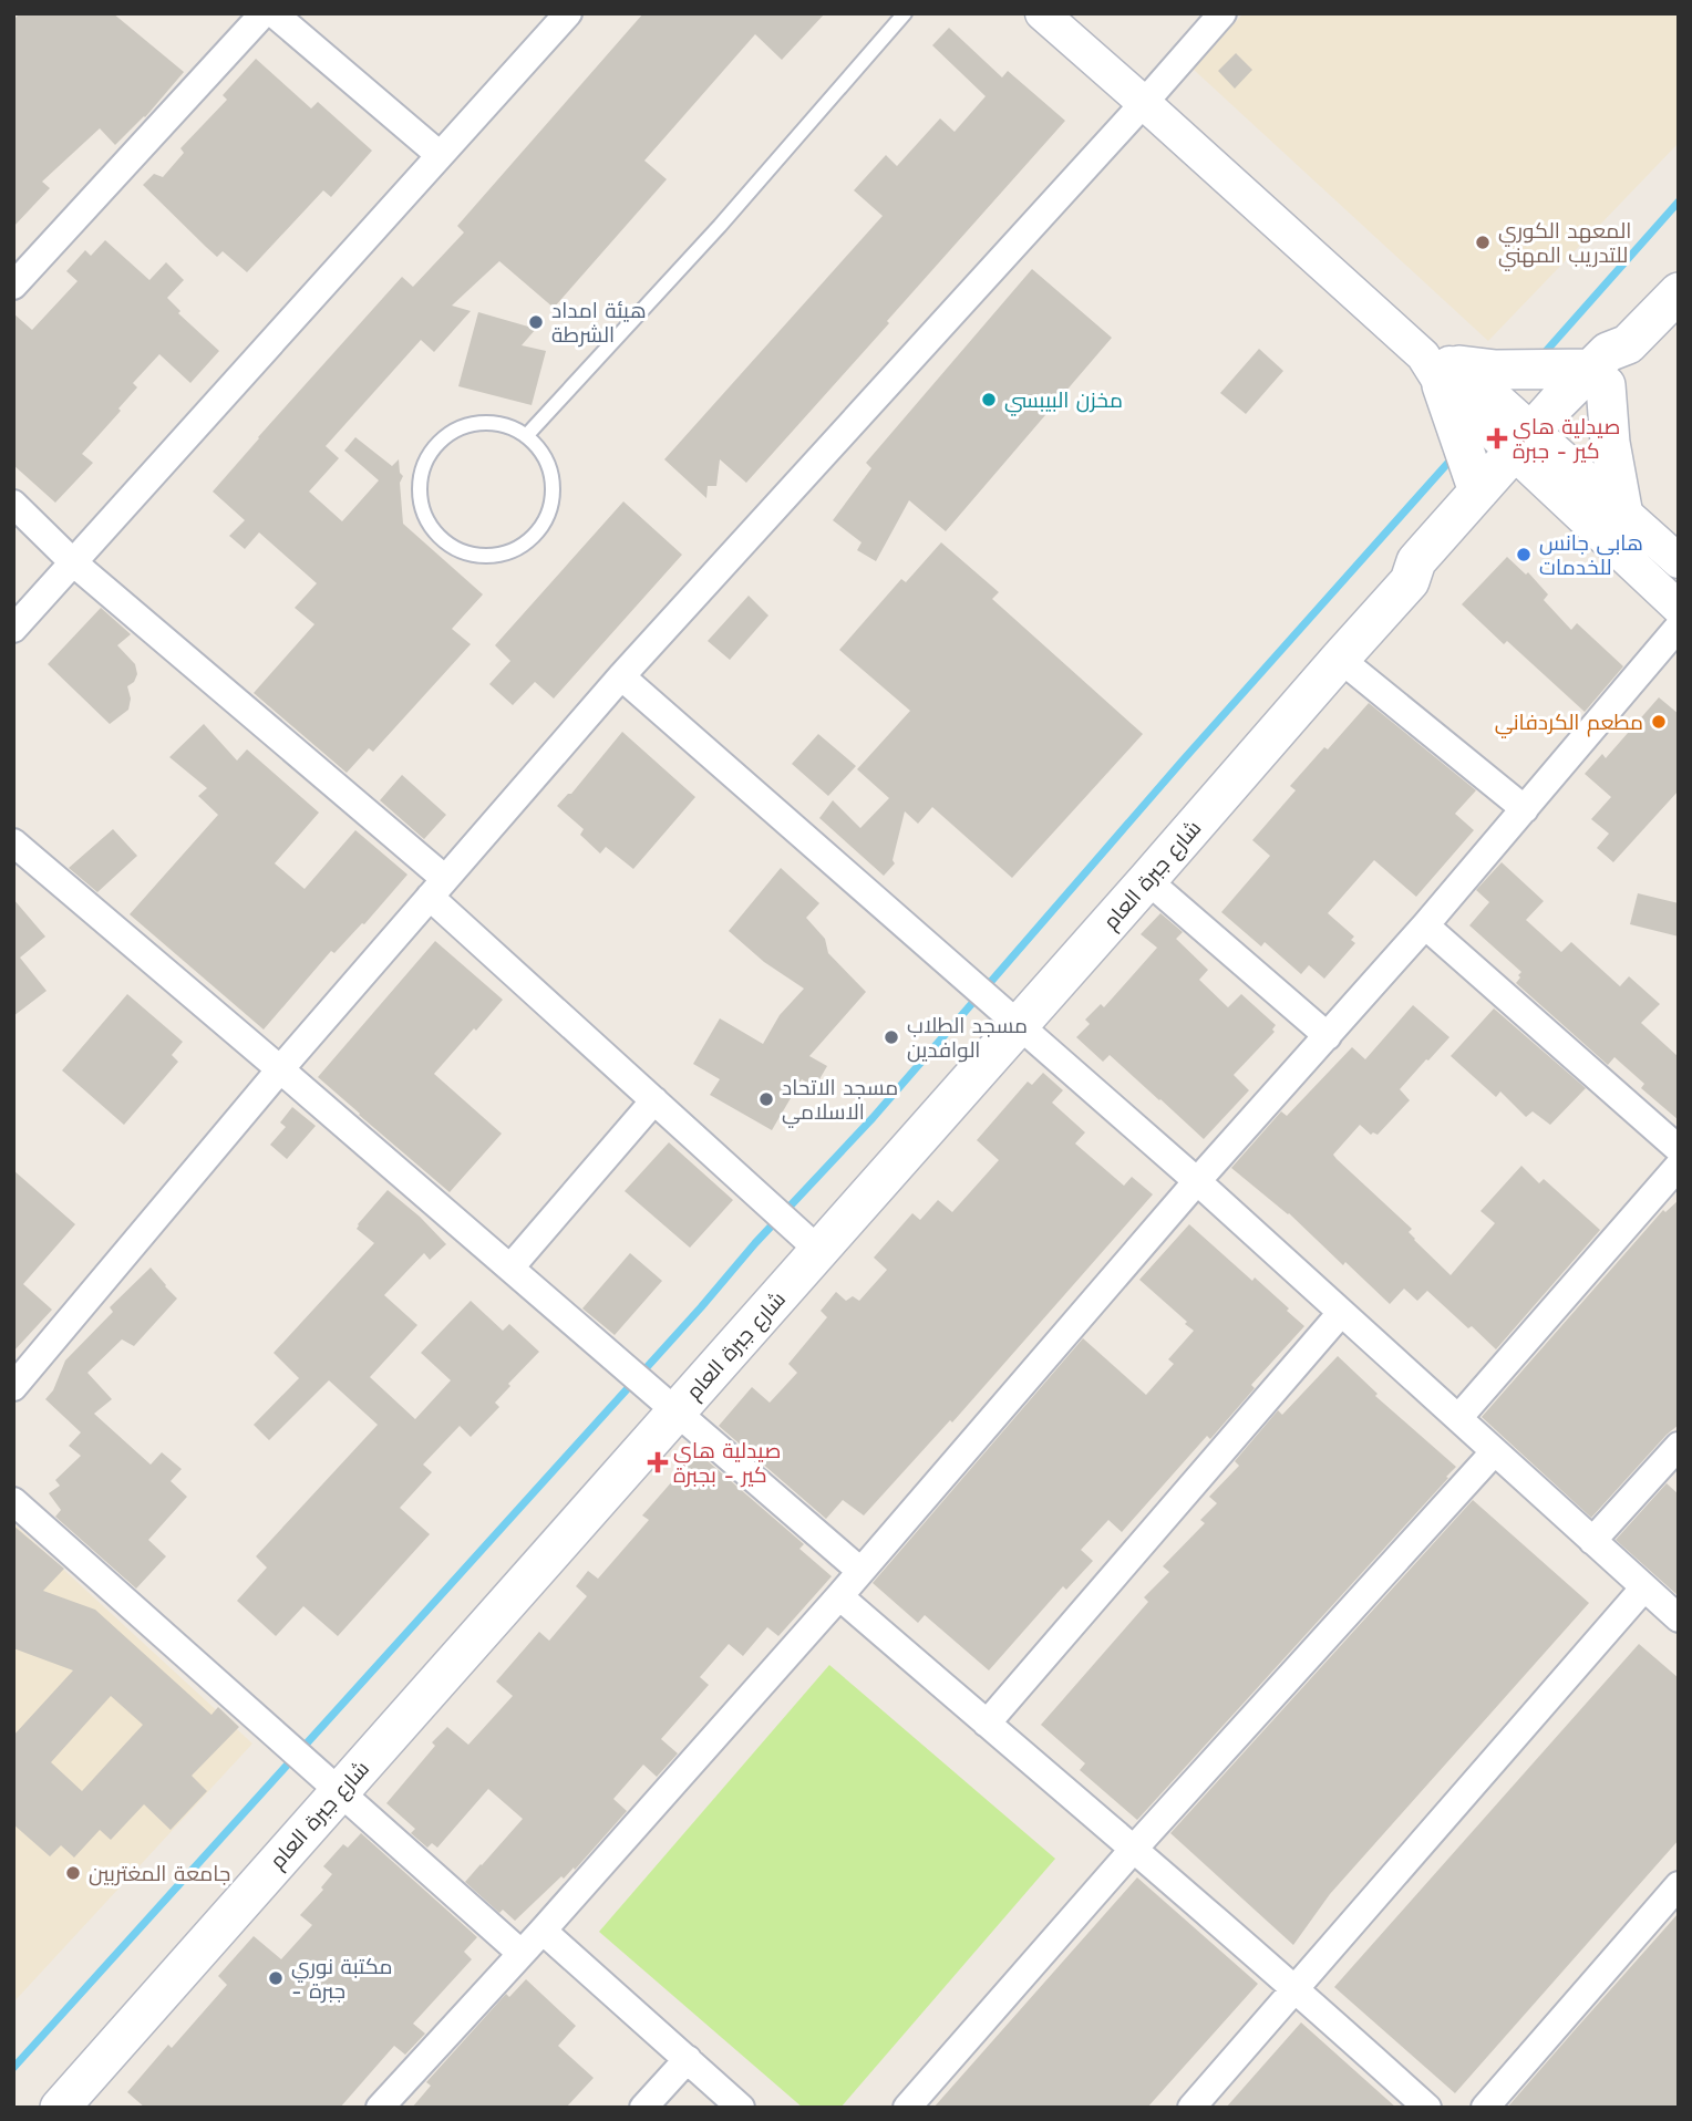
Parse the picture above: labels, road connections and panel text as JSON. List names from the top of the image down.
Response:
{
  "streets": {
    "main road": ["شارع جبرة العام"]
  },
  "places": {
    "other": [
      "المعهد الكوري للتدريب المهني",
      "هيئة امداد الشرطة",
      "مخزن البيبسي",
      "هابي جانس للخدمات",
      "مطعم الكردفاني",
      "مسجد الطلاب الوافدين",
      "مسجد الاتحاد الاسلامي",
      "جامعة المغتربين",
      "مكتبة نوري - جبرة"
    ],
    "health": ["صيدلية هاي كير - جبرة", "صيدلية هاي كير - بجبرة"]
  }
}
